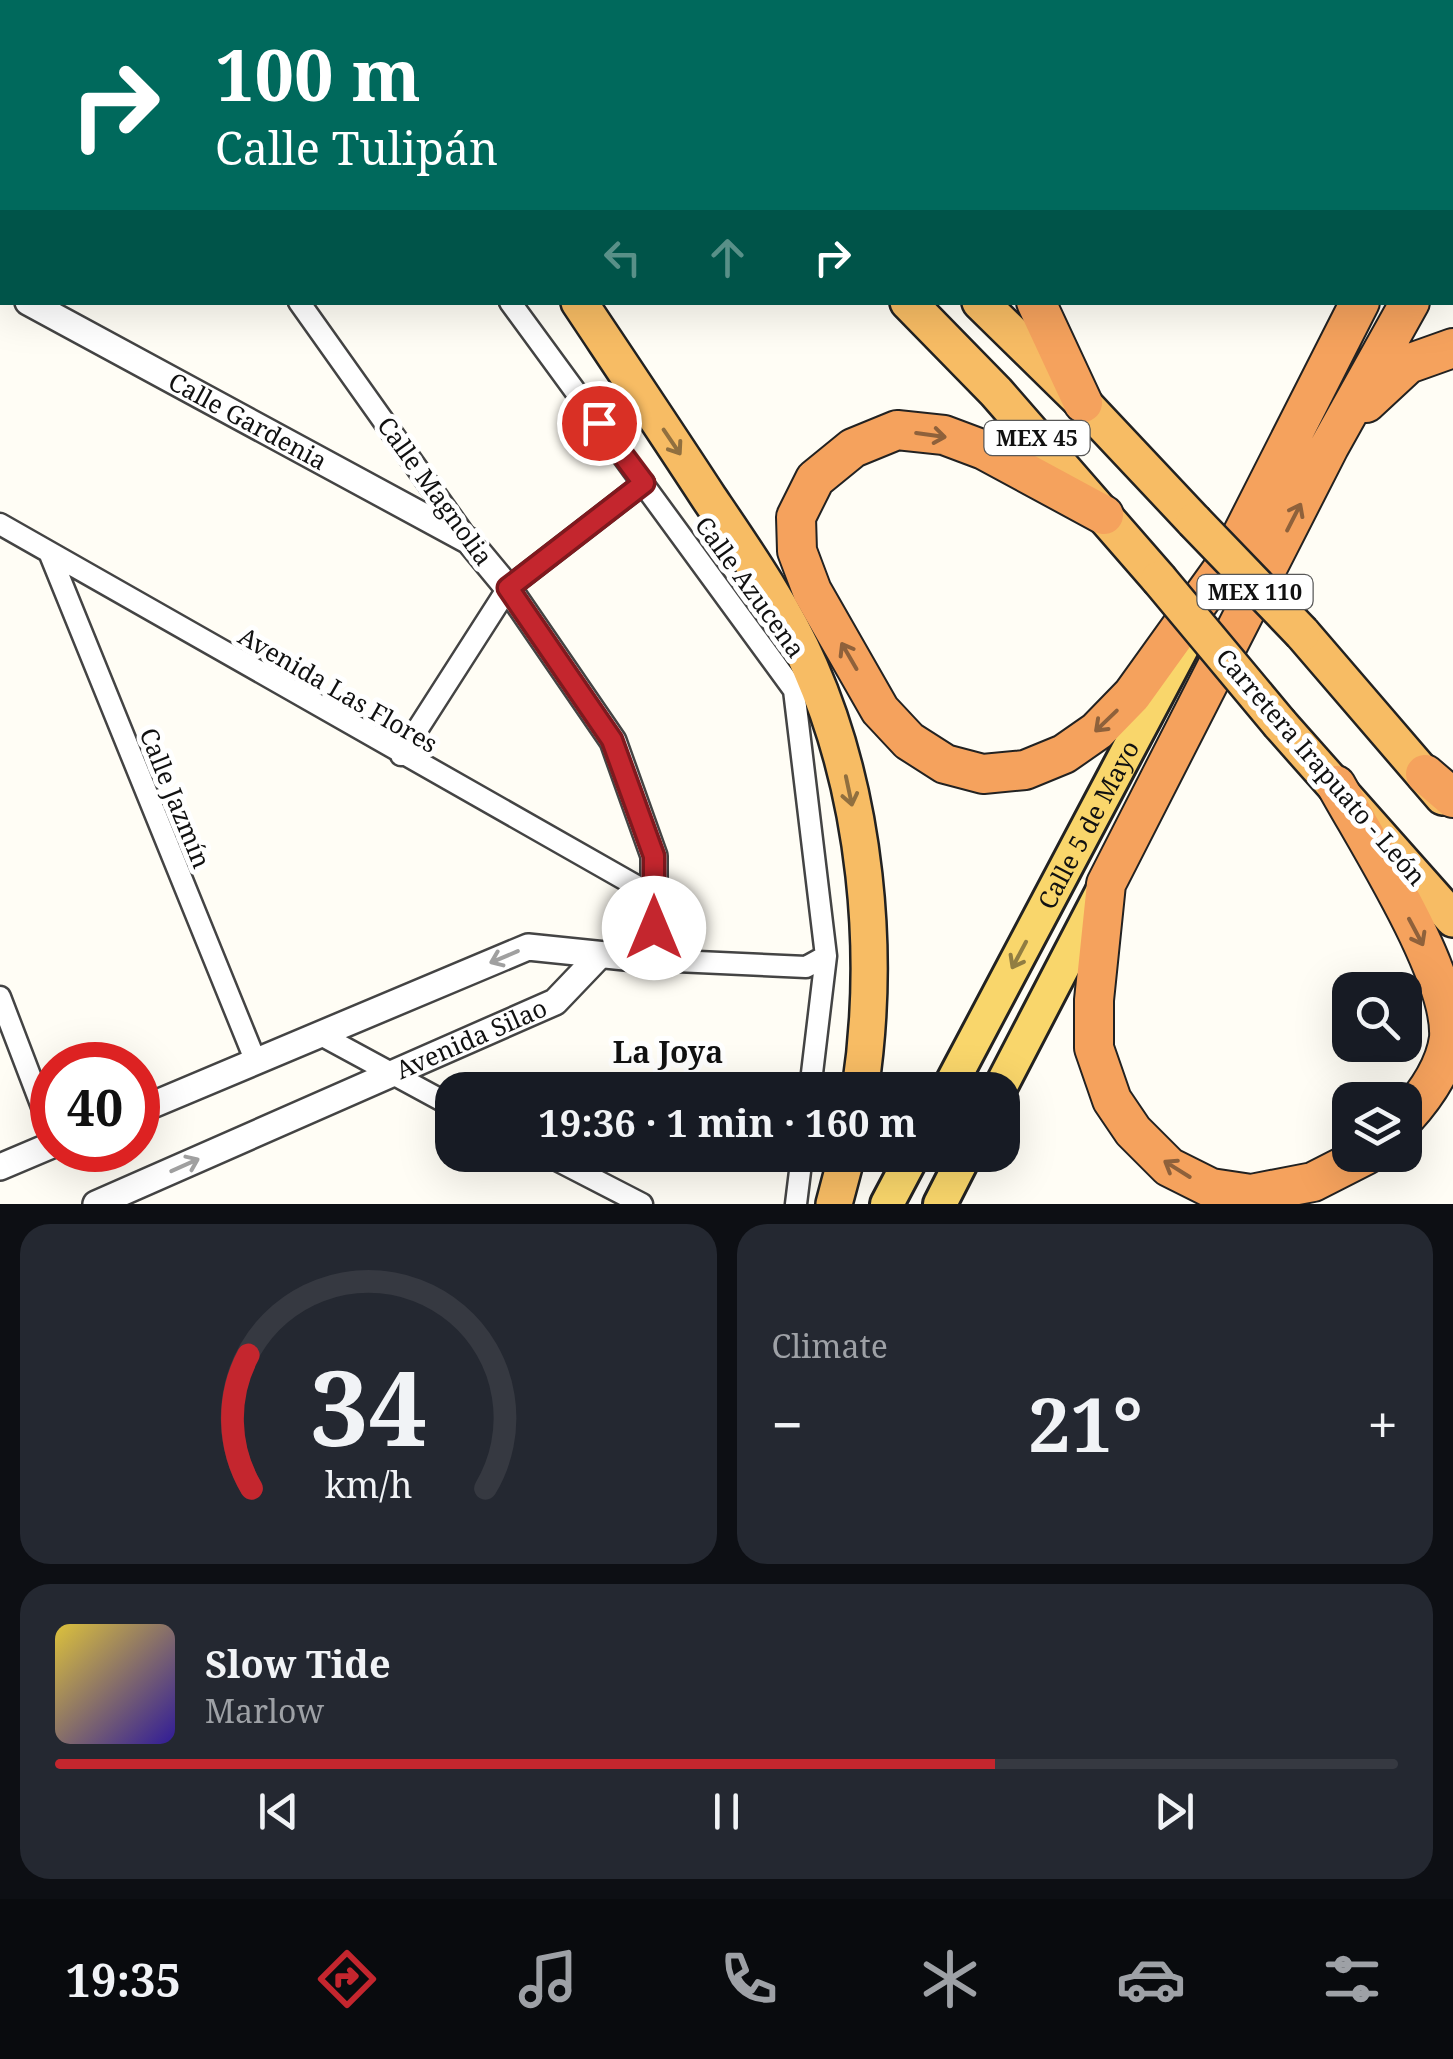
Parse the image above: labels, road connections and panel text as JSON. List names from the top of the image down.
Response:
{
  "streets": {
    "highway": ["MEX 45", "MEX 110", "Carretera Irapuato - León"],
    "main road": ["Calle 5 de Mayo"],
    "street": [
      "Calle Gardenia",
      "Calle Magnolia",
      "Calle Azucena",
      "Avenida Las Flores",
      "Calle Jazmín",
      "Avenida Silao"
    ]
  },
  "crossings": [
    ["Calle Gardenia", "Calle Magnolia"],
    ["Calle Magnolia", "Avenida Las Flores"],
    ["MEX 110", "Calle 5 de Mayo"],
    ["Avenida Las Flores", "Calle Jazmín"]
  ],
  "districts": ["La Joya"],
  "page": {
    "turn": ["100 m", "Calle Tulipán"],
    "limit": "40",
    "trip": "19:36 · 1 min · 160 m",
    "tile": "Climate",
    "heat": ["−", "21°", "+"],
    "song": ["Slow Tide", "Marlow"],
    "tabs": "19:35",
    "gauge": ["34", "km/h"]
  }
}
